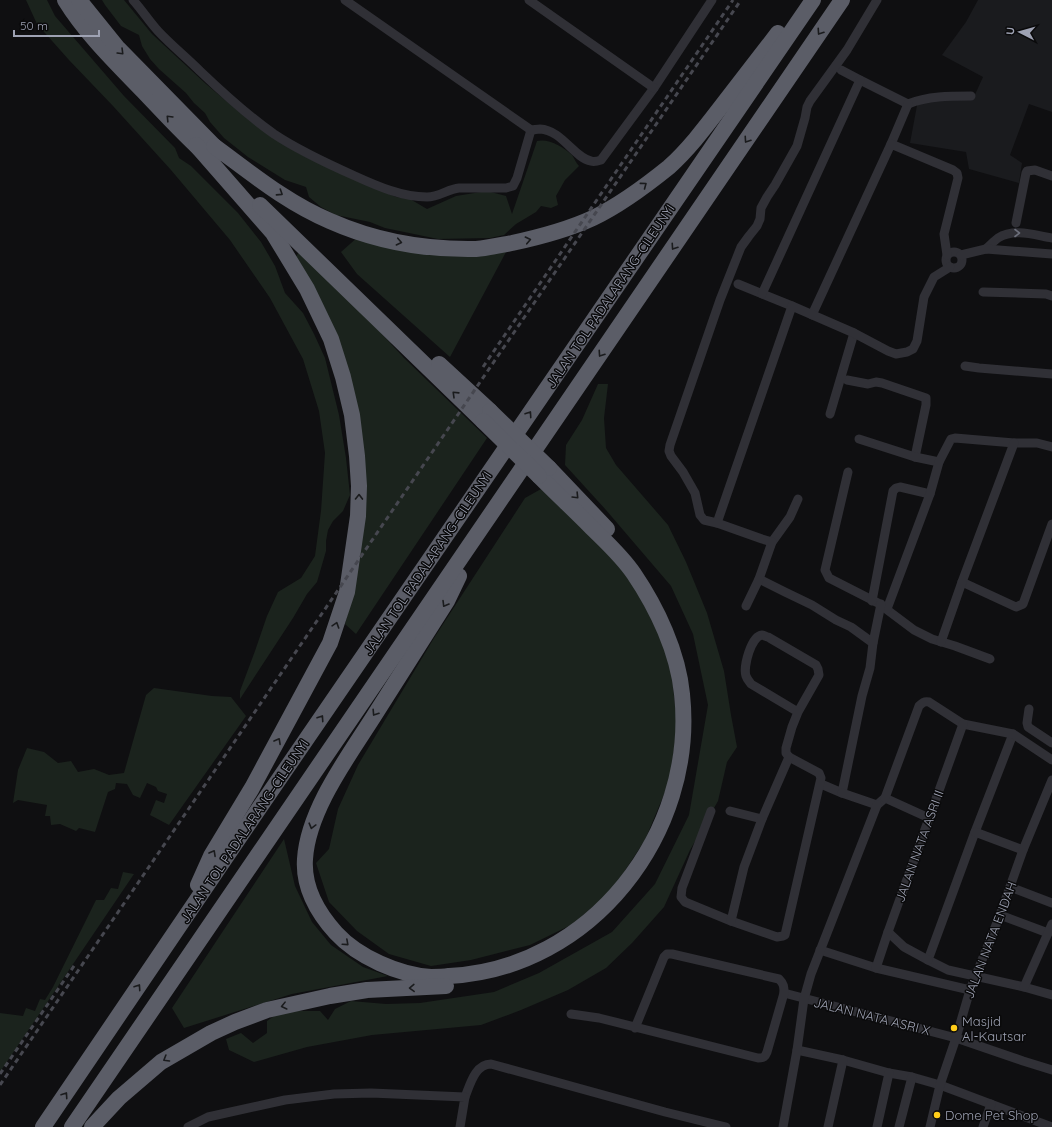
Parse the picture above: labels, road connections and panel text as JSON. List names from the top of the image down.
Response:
{
  "streets": {
    "highway": ["JALAN TOL PADALARANG–CILEUNYI"],
    "street": ["JALAN NATA ASRI II", "JALAN NATA ENDAH", "JALAN NATA ASRI X"]
  },
  "crossings": [
    ["JALAN NATA ENDAH", "JALAN NATA ASRI X"]
  ],
  "places": ["Masjid Al-Kautsar", "Dome Pet Shop"],
  "scale_bar": "50 m",
  "north": "left"
}
